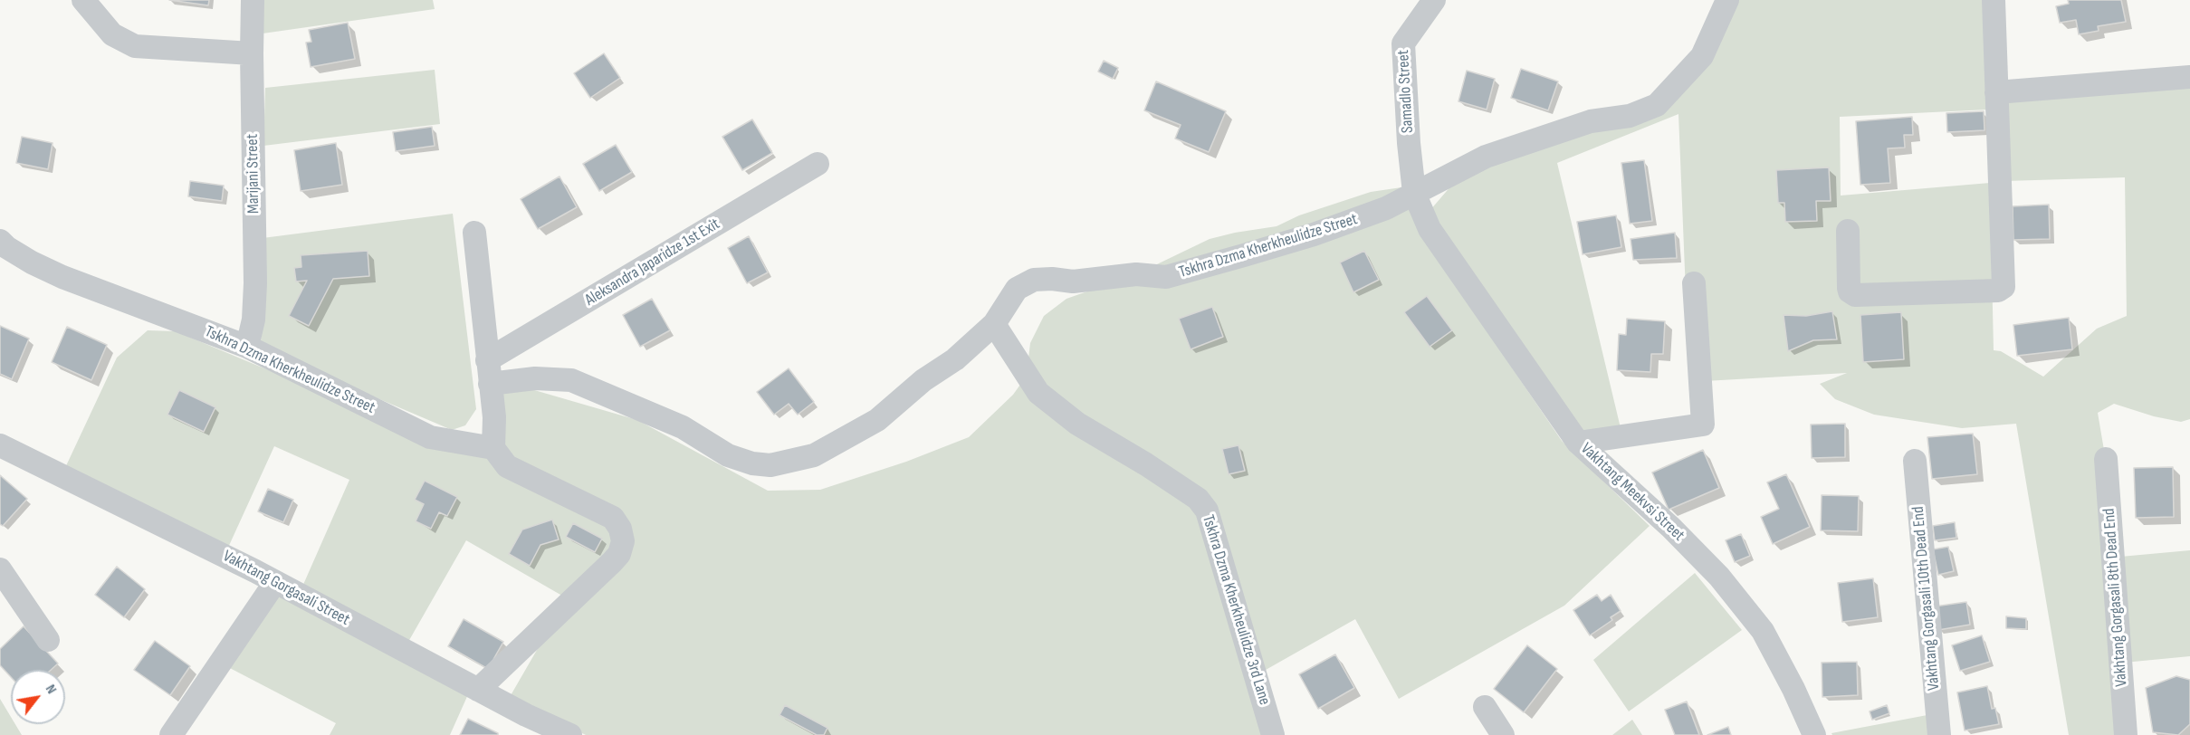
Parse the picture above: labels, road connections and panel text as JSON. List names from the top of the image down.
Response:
{
  "streets": {
    "street": [
      "Samadlo Street",
      "Marijani Street",
      "Tskhra Dzma Kherkheulidze Street",
      "Aleksandra Japaridze 1st Exit",
      "Vakhtang Meekvsi Street",
      "Vakhtang Gorgasali Street",
      "Vakhtang Gorgasali 8th Dead End",
      "Vakhtang Gorgasali 10th Dead End",
      "Tskhra Dzma Kherkheulidze 3rd Lane"
    ]
  },
  "crossings": [
    ["Samadlo Street", "Tskhra Dzma Kherkheulidze Street"],
    ["Samadlo Street", "Vakhtang Meekvsi Street"],
    ["Marijani Street", "Tskhra Dzma Kherkheulidze Street"],
    ["Tskhra Dzma Kherkheulidze Street", "Vakhtang Meekvsi Street"],
    ["Tskhra Dzma Kherkheulidze Street", "Tskhra Dzma Kherkheulidze 3rd Lane"]
  ],
  "north": "top right"
}
